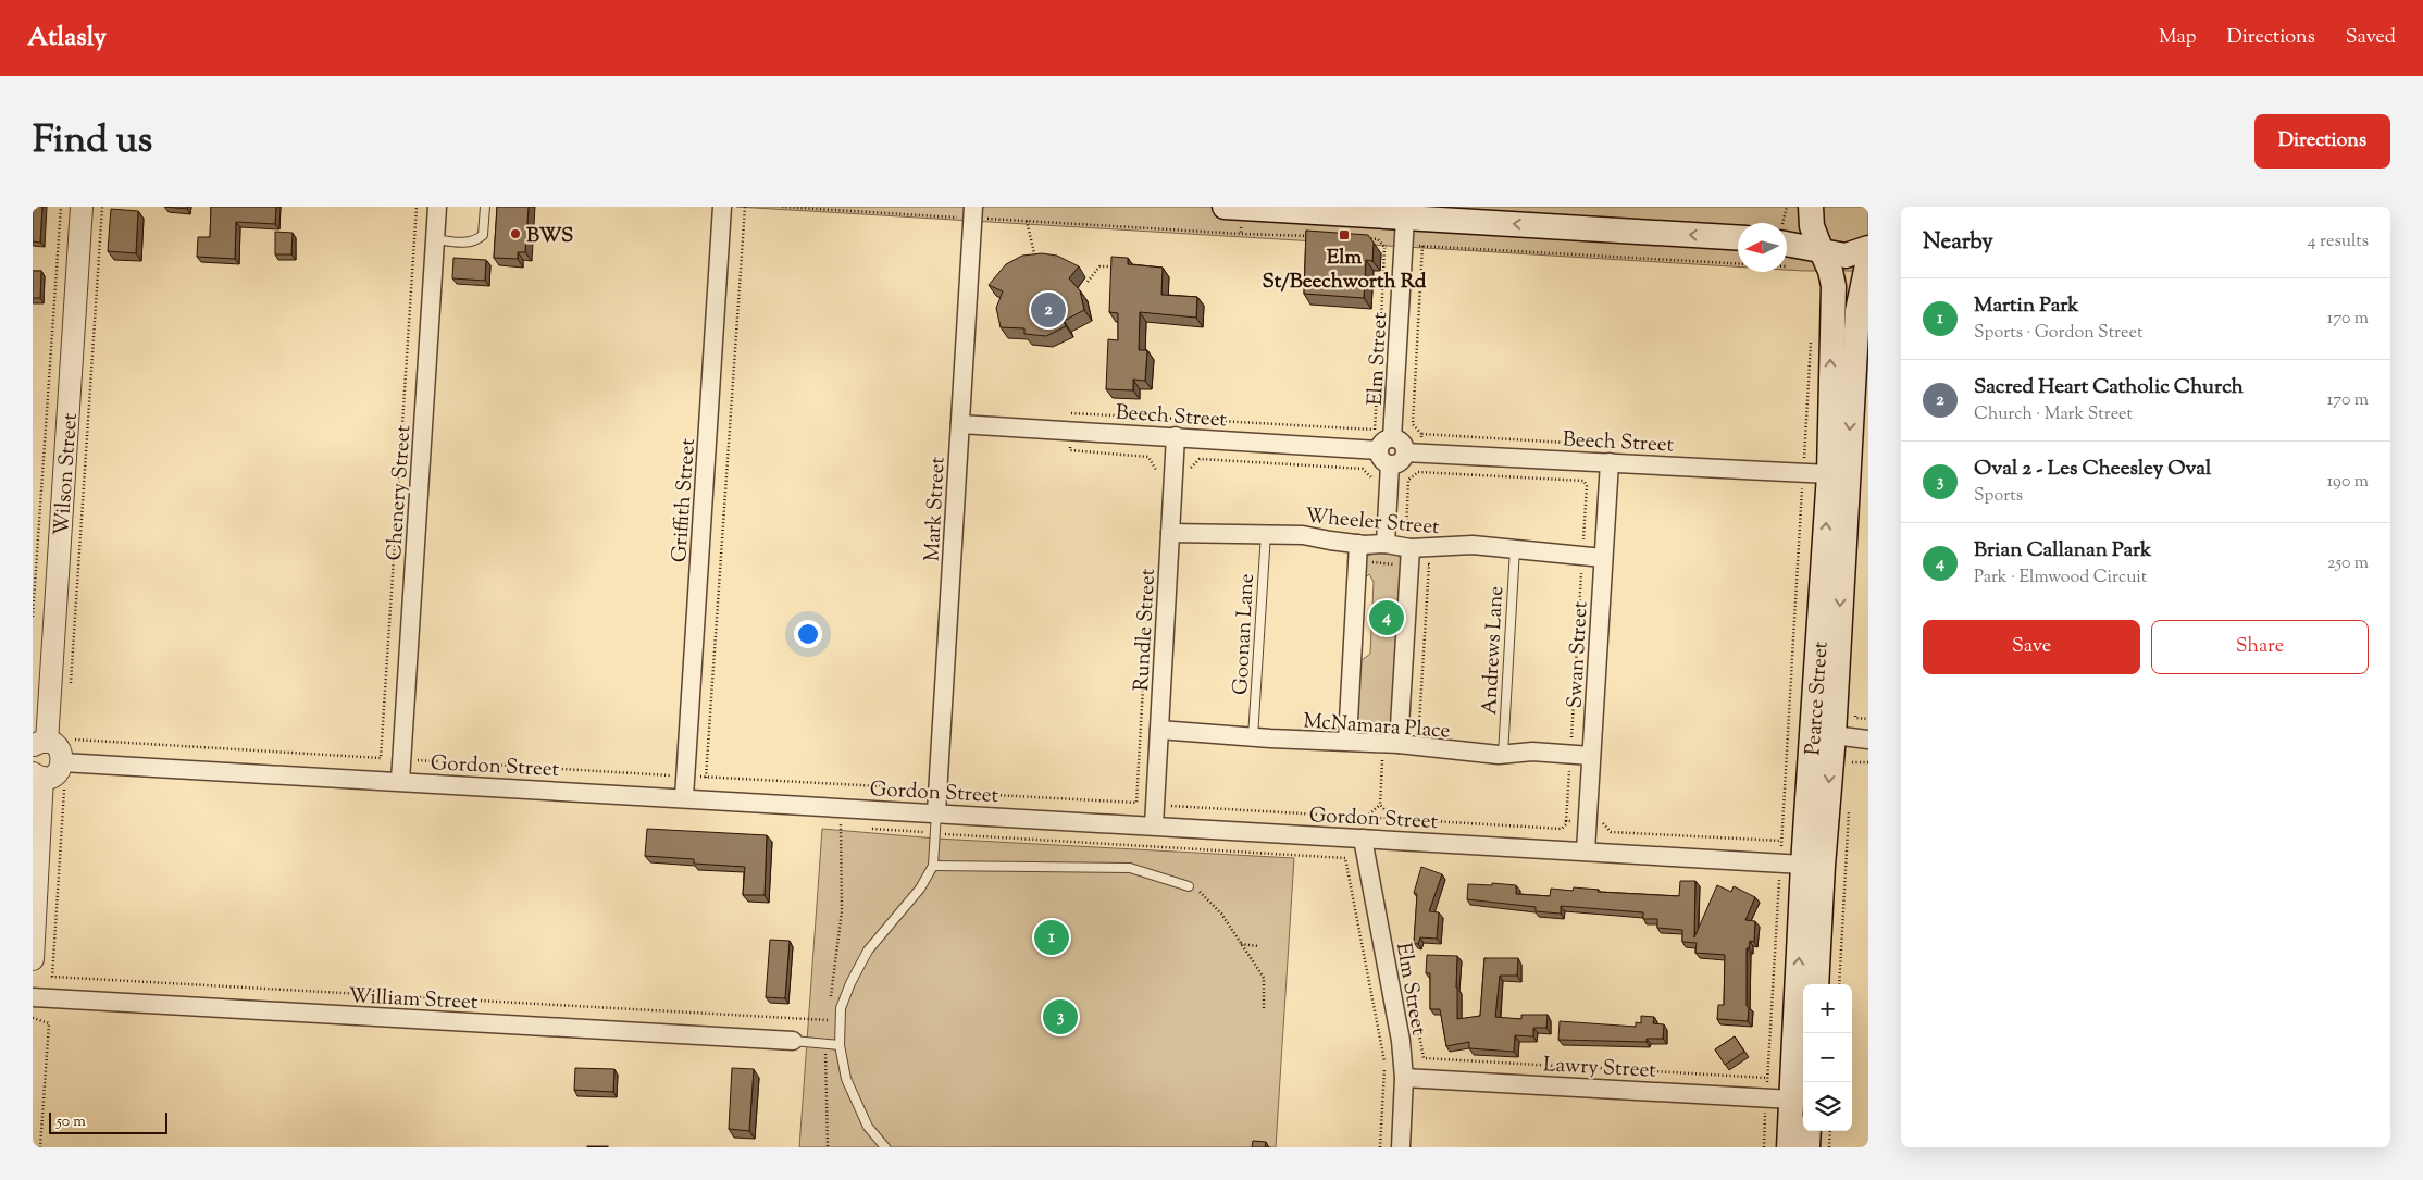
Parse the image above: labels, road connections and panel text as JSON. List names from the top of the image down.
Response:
{
  "streets": {
    "main road": ["Pearce Street"],
    "street": [
      "Elm Street",
      "Beech Street",
      "Wilson Street",
      "Chenery Street",
      "Griffith Street",
      "Mark Street",
      "Wheeler Street",
      "Rundle Street",
      "Swan Street",
      "McNamara Place",
      "Gordon Street",
      "William Street",
      "Lawry Street"
    ],
    "lane": ["Goonan Lane", "Andrews Lane"]
  },
  "crossings": [
    ["Elm Street", "Beech Street"],
    ["Elm Street", "Gordon Street"],
    ["Elm Street", "Lawry Street"],
    ["Beech Street", "Mark Street"],
    ["Beech Street", "Rundle Street"],
    ["Beech Street", "Swan Street"],
    ["Beech Street", "Pearce Street"],
    ["Chenery Street", "Gordon Street"],
    ["Griffith Street", "Gordon Street"],
    ["Mark Street", "Gordon Street"],
    ["Wheeler Street", "Rundle Street"],
    ["Wheeler Street", "Goonan Lane"],
    ["Wheeler Street", "Andrews Lane"],
    ["Wheeler Street", "Swan Street"],
    ["Rundle Street", "McNamara Place"],
    ["Rundle Street", "Gordon Street"],
    ["Goonan Lane", "McNamara Place"],
    ["Andrews Lane", "McNamara Place"],
    ["Swan Street", "McNamara Place"],
    ["Swan Street", "Gordon Street"],
    ["Pearce Street", "Gordon Street"],
    ["Pearce Street", "Lawry Street"]
  ],
  "places": {
    "other": ["BWS"],
    "transit": ["Elm St/Beechworth Rd"]
  },
  "scale_bar": "50 m",
  "north": "left",
  "page": {
    "header": "Atlasly",
    "nav": ["Map", "Directions", "Saved"],
    "title": "Find us",
    "buttons": [
      "Directions",
      ["Save", "Share"]
    ],
    "heading": ["Nearby", "4 results"],
    "list": [
      {
        "mark": "1",
        "name": "Martin Park",
        "note": "Sports · Gordon Street",
        "value": "170 m"
      },
      {
        "mark": "2",
        "name": "Sacred Heart Catholic Church",
        "note": "Church · Mark Street",
        "value": "170 m"
      },
      {
        "mark": "3",
        "name": "Oval 2 - Les Cheesley Oval",
        "note": "Sports",
        "value": "190 m"
      },
      {
        "mark": "4",
        "name": "Brian Callanan Park",
        "note": "Park · Elmwood Circuit",
        "value": "250 m"
      }
    ],
    "pins": [
      "2",
      "4",
      "1",
      "3"
    ],
    "map_buttons": ["+", "−"],
    "scale": "50 m"
  }
}
